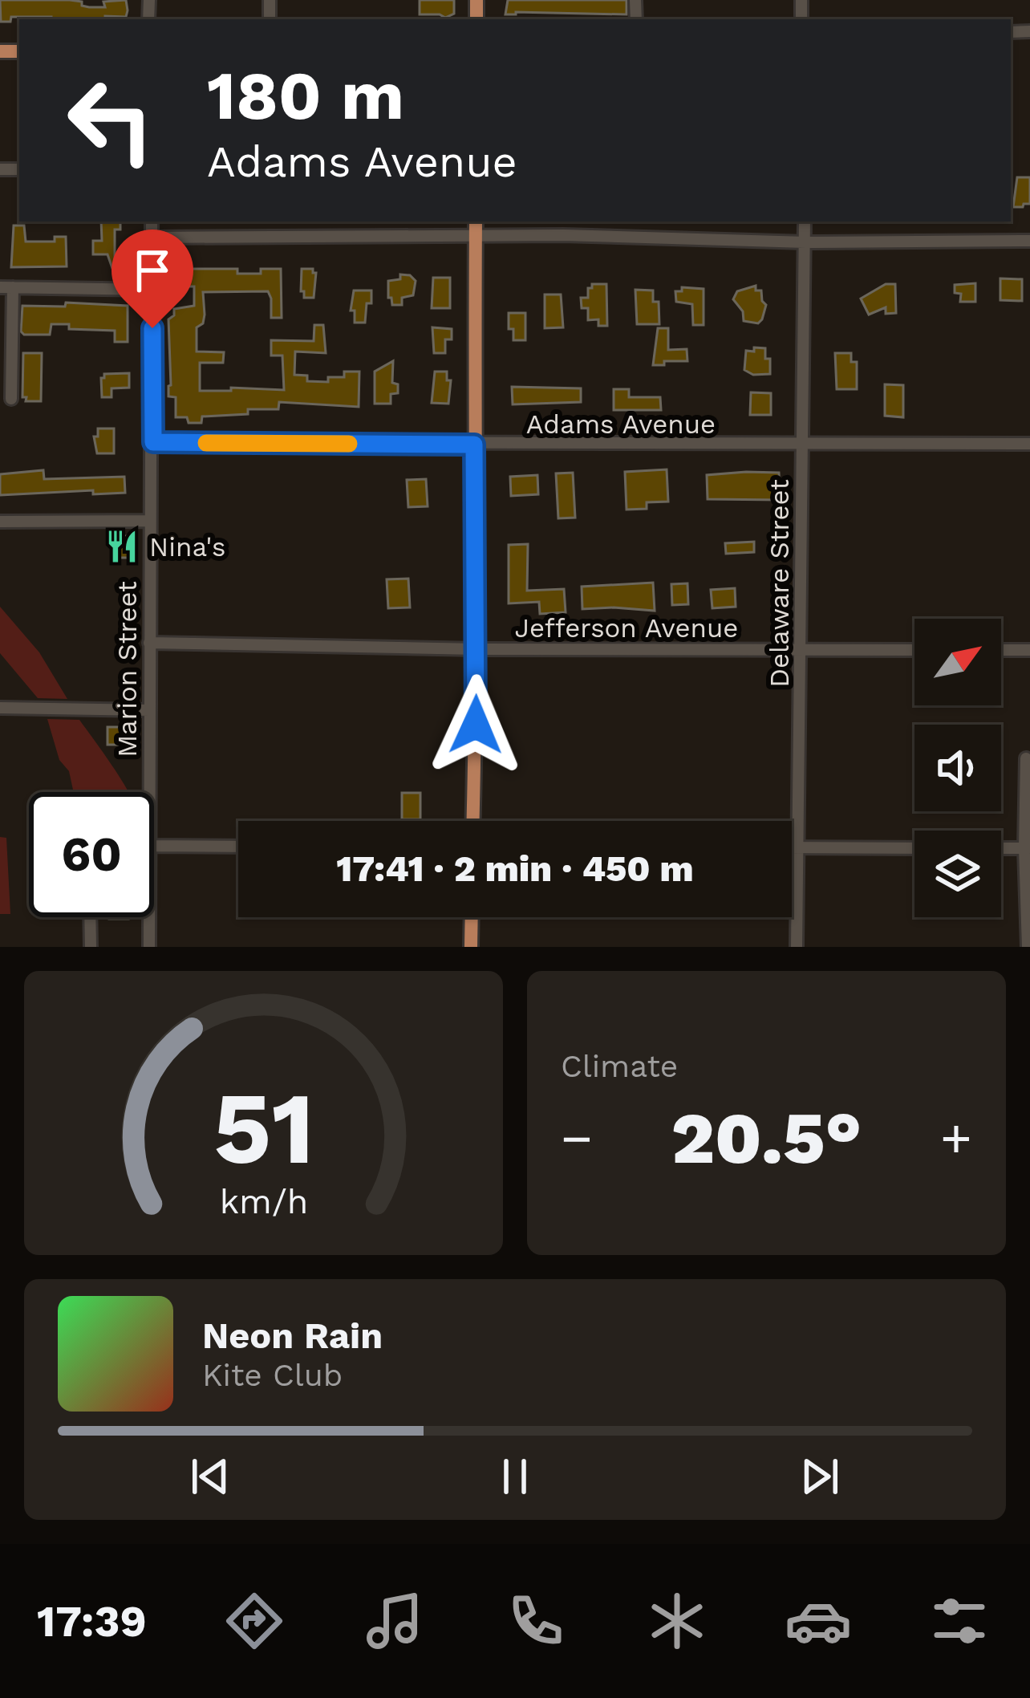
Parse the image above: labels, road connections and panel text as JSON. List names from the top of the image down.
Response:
{
  "streets": {
    "street": [
      "Adams Avenue",
      "Delaware Street",
      "Jefferson Avenue",
      "Marion Street"
    ]
  },
  "crossings": [
    ["Adams Avenue", "Delaware Street"],
    ["Adams Avenue", "Marion Street"],
    ["Delaware Street", "Jefferson Avenue"],
    ["Jefferson Avenue", "Marion Street"]
  ],
  "places": {
    "restaurant": ["Nina's"]
  },
  "north": "top right",
  "page": {
    "turn": ["180 m", "Adams Avenue"],
    "limit": "60",
    "trip": "17:41 · 2 min · 450 m",
    "tile": "Climate",
    "heat": ["−", "20.5°", "+"],
    "song": ["Neon Rain", "Kite Club"],
    "tabs": "17:39",
    "gauge": ["51", "km/h"]
  }
}
